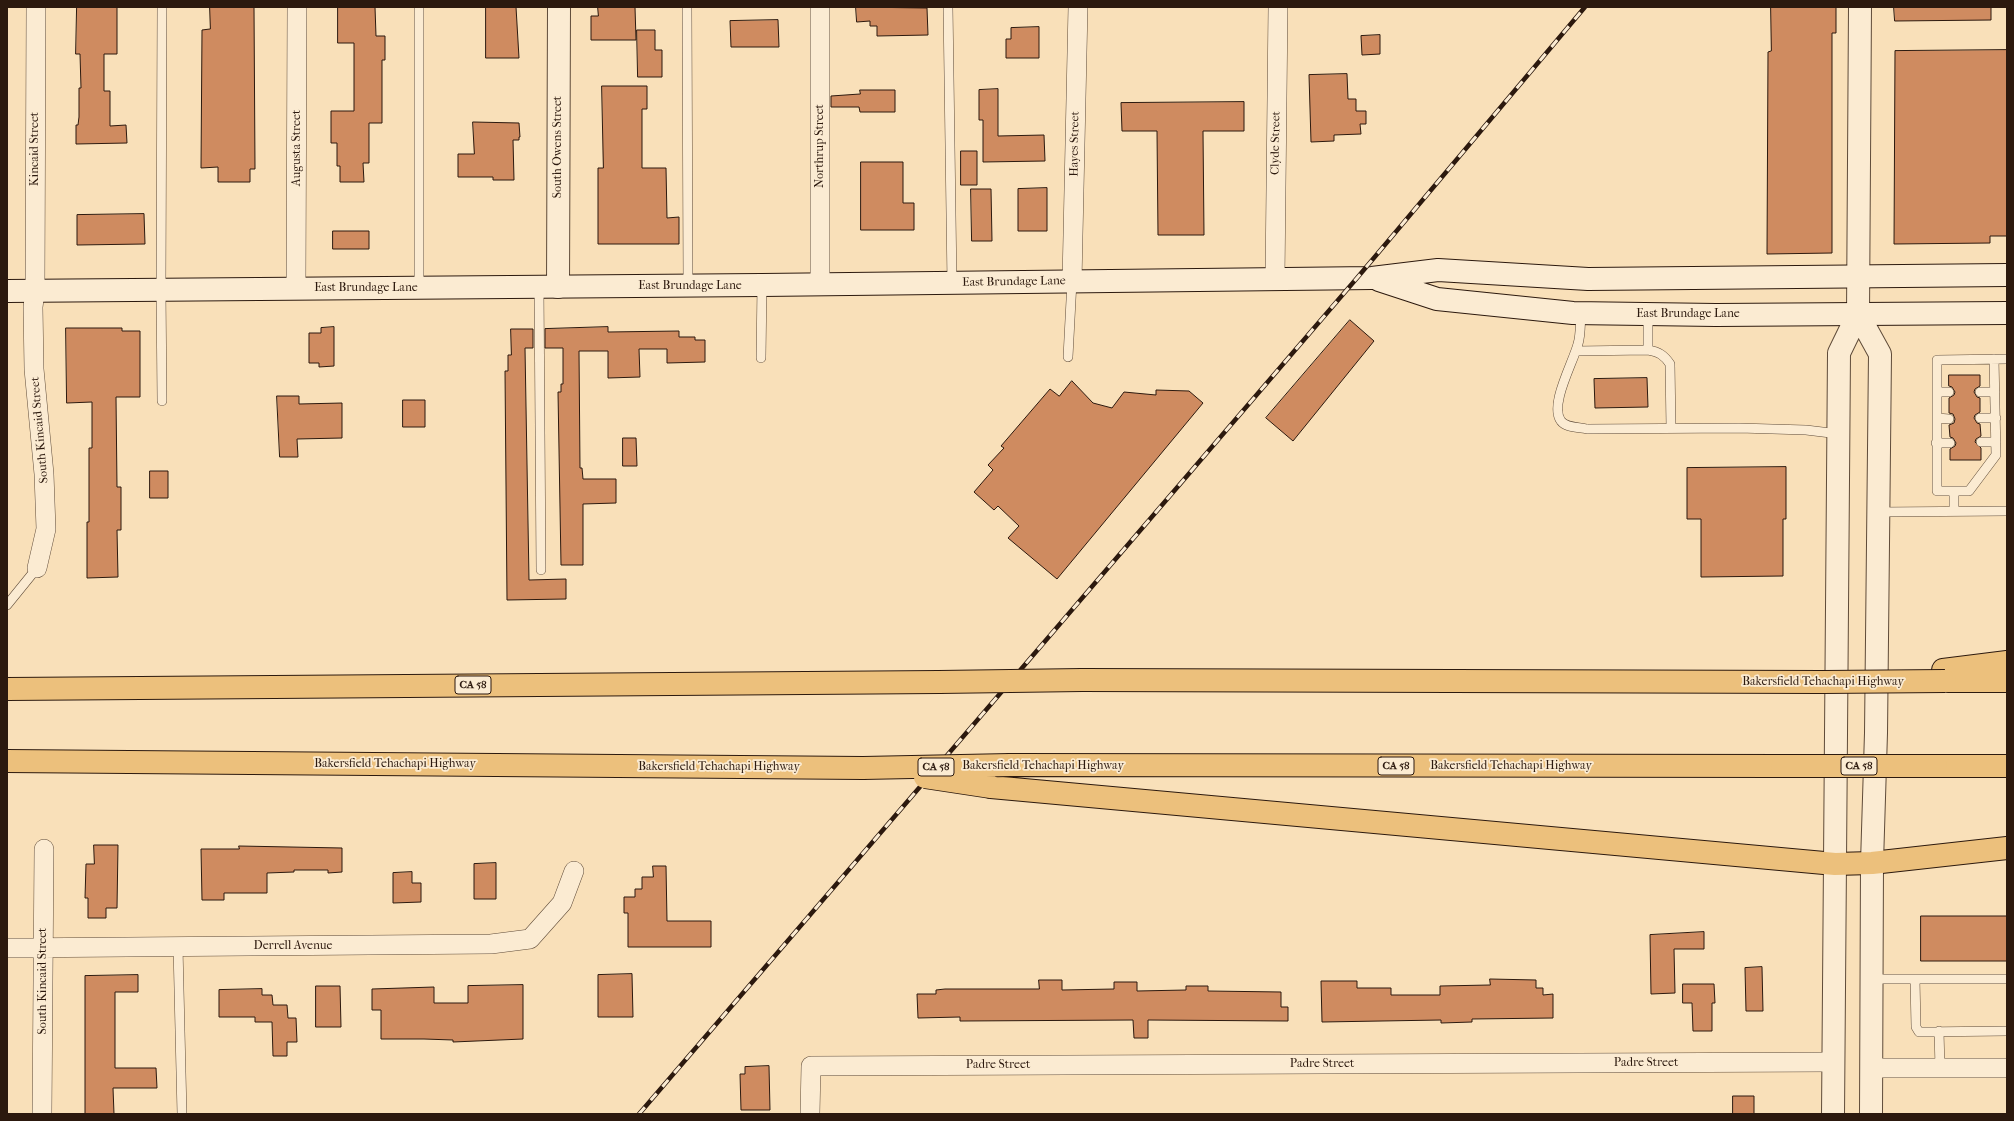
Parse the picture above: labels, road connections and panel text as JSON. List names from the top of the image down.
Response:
{
  "streets": {
    "highway": ["Bakersfield Tehachapi Highway", "CA 58"],
    "main road": ["South Owens Street", "East Brundage Lane"],
    "street": [
      "Clyde Street",
      "Hayes Street",
      "Northrup Street",
      "Augusta Street",
      "Kincaid Street",
      "South Kincaid Street",
      "Derrell Avenue",
      "Padre Street"
    ]
  },
  "crossings": [
    ["Clyde Street", "East Brundage Lane"],
    ["Hayes Street", "East Brundage Lane"],
    ["Northrup Street", "East Brundage Lane"],
    ["South Owens Street", "East Brundage Lane"],
    ["Augusta Street", "East Brundage Lane"],
    ["Kincaid Street", "East Brundage Lane"],
    ["Kincaid Street", "South Kincaid Street"],
    ["East Brundage Lane", "South Kincaid Street"],
    ["South Kincaid Street", "Derrell Avenue"]
  ]
}
